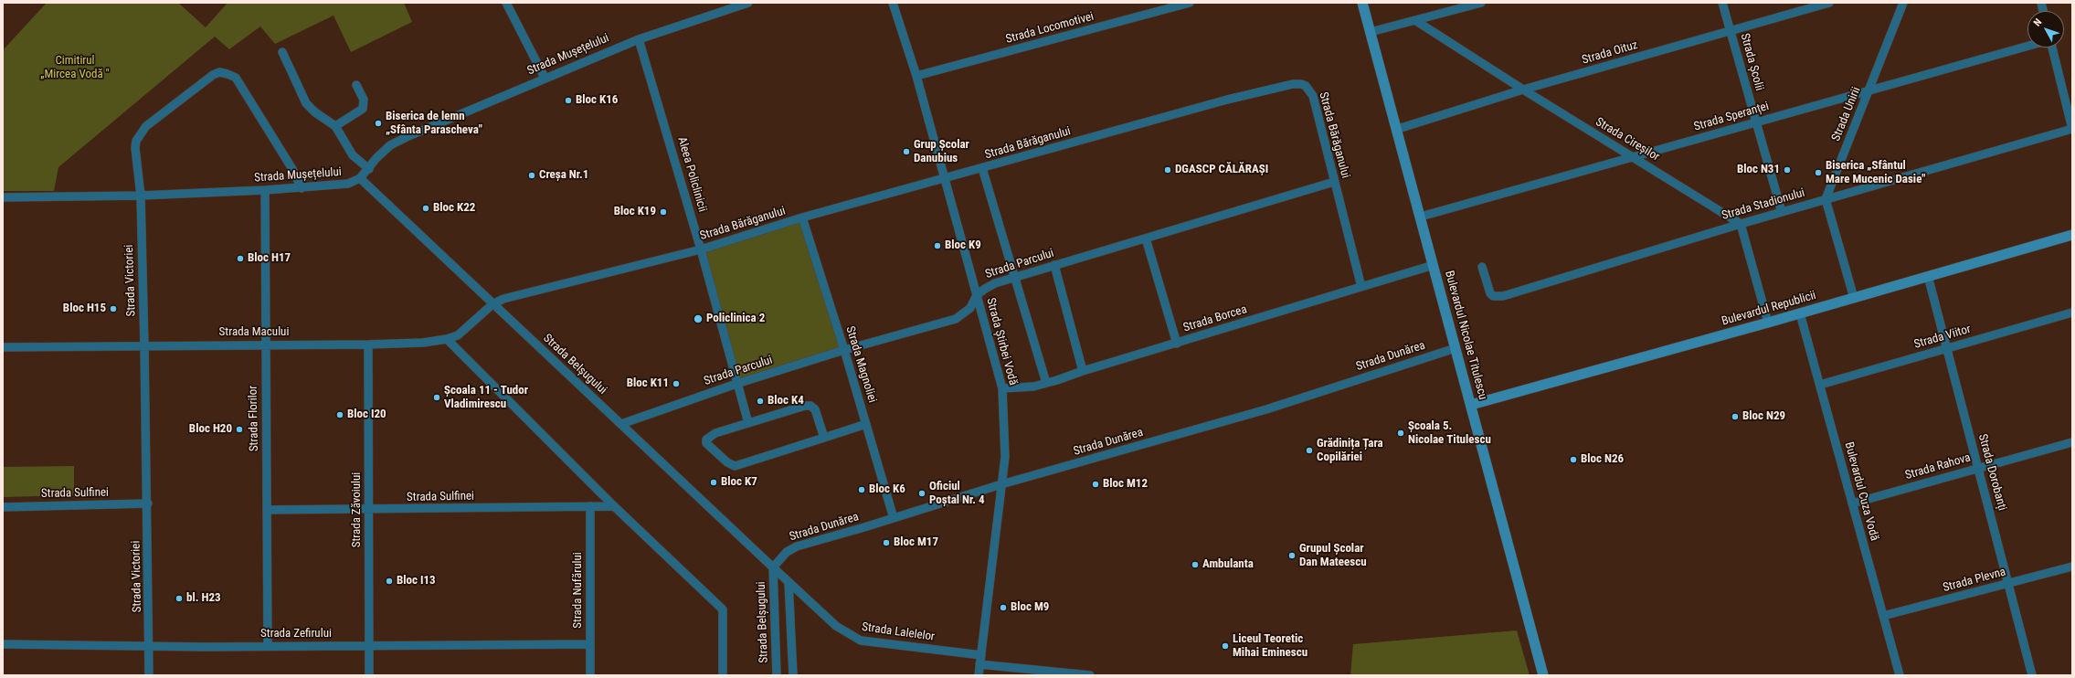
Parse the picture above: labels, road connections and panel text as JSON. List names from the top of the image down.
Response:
{
  "streets": {
    "main road": ["Bulevardul Republicii", "Bulevardul Nicolae Titulescu"],
    "street": [
      "Strada Locomotivei",
      "Strada Oituz",
      "Strada Mușețelului",
      "Strada Școlii",
      "Strada Unirii",
      "Strada Speranței",
      "Strada Bărăganului",
      "Strada Cireșilor",
      "Aleea Policlinicii",
      "Strada Stadionului",
      "Strada Parcului",
      "Strada Victoriei",
      "Strada Borcea",
      "Strada Macului",
      "Strada Viitor",
      "Strada Știrbei Vodă",
      "Strada Dunărea",
      "Strada Belșugului",
      "Strada Magnoliei",
      "Strada Florilor",
      "Strada Rahova",
      "Strada Dorobanți",
      "Bulevardul Cuza Vodă",
      "Strada Sulfinei",
      "Strada Zăvoiului",
      "Strada Plevna",
      "Strada Nufărului",
      "Strada Lalelelor",
      "Strada Zefirului"
    ]
  },
  "crossings": [
    ["Strada Locomotivei", "Strada Știrbei Vodă"],
    ["Strada Oituz", "Strada Școlii"],
    ["Strada Oituz", "Strada Cireșilor"],
    ["Strada Oituz", "Bulevardul Nicolae Titulescu"],
    ["Strada Mușețelului", "Aleea Policlinicii"],
    ["Strada Mușețelului", "Strada Victoriei"],
    ["Strada Mușețelului", "Strada Belșugului"],
    ["Strada Mușețelului", "Strada Florilor"],
    ["Strada Școlii", "Strada Speranței"],
    ["Strada Școlii", "Strada Stadionului"],
    ["Strada Unirii", "Strada Speranței"],
    ["Strada Unirii", "Strada Stadionului"],
    ["Strada Speranței", "Strada Cireșilor"],
    ["Strada Speranței", "Bulevardul Nicolae Titulescu"],
    ["Strada Bărăganului", "Aleea Policlinicii"],
    ["Strada Bărăganului", "Strada Parcului"],
    ["Strada Bărăganului", "Strada Borcea"],
    ["Strada Bărăganului", "Strada Macului"],
    ["Strada Bărăganului", "Strada Știrbei Vodă"],
    ["Strada Bărăganului", "Strada Belșugului"],
    ["Strada Bărăganului", "Strada Magnoliei"],
    ["Strada Cireșilor", "Strada Stadionului"],
    ["Aleea Policlinicii", "Strada Parcului"],
    ["Strada Parcului", "Strada Știrbei Vodă"],
    ["Strada Parcului", "Strada Belșugului"],
    ["Strada Parcului", "Strada Magnoliei"],
    ["Strada Victoriei", "Strada Macului"],
    ["Strada Victoriei", "Strada Sulfinei"],
    ["Strada Victoriei", "Strada Zefirului"],
    ["Bulevardul Republicii", "Bulevardul Nicolae Titulescu"],
    ["Bulevardul Republicii", "Strada Dorobanți"],
    ["Bulevardul Republicii", "Bulevardul Cuza Vodă"],
    ["Strada Borcea", "Bulevardul Nicolae Titulescu"],
    ["Strada Borcea", "Strada Știrbei Vodă"],
    ["Strada Macului", "Strada Belșugului"],
    ["Strada Macului", "Strada Florilor"],
    ["Strada Macului", "Strada Zăvoiului"],
    ["Bulevardul Nicolae Titulescu", "Strada Dunărea"],
    ["Strada Viitor", "Strada Dorobanți"],
    ["Strada Viitor", "Bulevardul Cuza Vodă"],
    ["Strada Știrbei Vodă", "Strada Dunărea"],
    ["Strada Știrbei Vodă", "Strada Lalelelor"],
    ["Strada Dunărea", "Strada Belșugului"],
    ["Strada Dunărea", "Strada Magnoliei"],
    ["Strada Belșugului", "Strada Lalelelor"],
    ["Strada Florilor", "Strada Sulfinei"],
    ["Strada Florilor", "Strada Zefirului"],
    ["Strada Rahova", "Strada Dorobanți"],
    ["Strada Rahova", "Bulevardul Cuza Vodă"],
    ["Strada Dorobanți", "Strada Plevna"],
    ["Bulevardul Cuza Vodă", "Strada Plevna"],
    ["Strada Sulfinei", "Strada Zăvoiului"],
    ["Strada Sulfinei", "Strada Nufărului"],
    ["Strada Zăvoiului", "Strada Zefirului"],
    ["Strada Nufărului", "Strada Zefirului"]
  ],
  "parks": ["Cimitirul „Mircea Vodă \""],
  "places": [
    "Bloc K16",
    "Biserica de lemn „Sfânta Parascheva\"",
    "Grup Școlar Danubius",
    "DGASCP CĂLĂRAȘI",
    "Bloc N31",
    "Biserica „Sfântul Mare Mucenic Dasie\"",
    "Creșa Nr.1",
    "Bloc K22",
    "Bloc K19",
    "Bloc K9",
    "Bloc H17",
    "Bloc H15",
    "Policlinica 2",
    "Bloc K11",
    "Școala 11 - Tudor Vladimirescu",
    "Bloc K4",
    "Bloc I20",
    "Bloc N29",
    "Bloc H20",
    "Școala 5. Nicolae Titulescu",
    "Grădinița Țara Copilăriei",
    "Bloc N26",
    "Bloc K7",
    "Bloc M12",
    "Bloc K6",
    "Oficiul Poștal Nr. 4",
    "Bloc M17",
    "Grupul Școlar Dan Mateescu",
    "Ambulanta",
    "Bloc I13",
    "bl. H23",
    "Bloc M9",
    "Liceul Teoretic Mihai Eminescu"
  ],
  "north": "top left"
}
